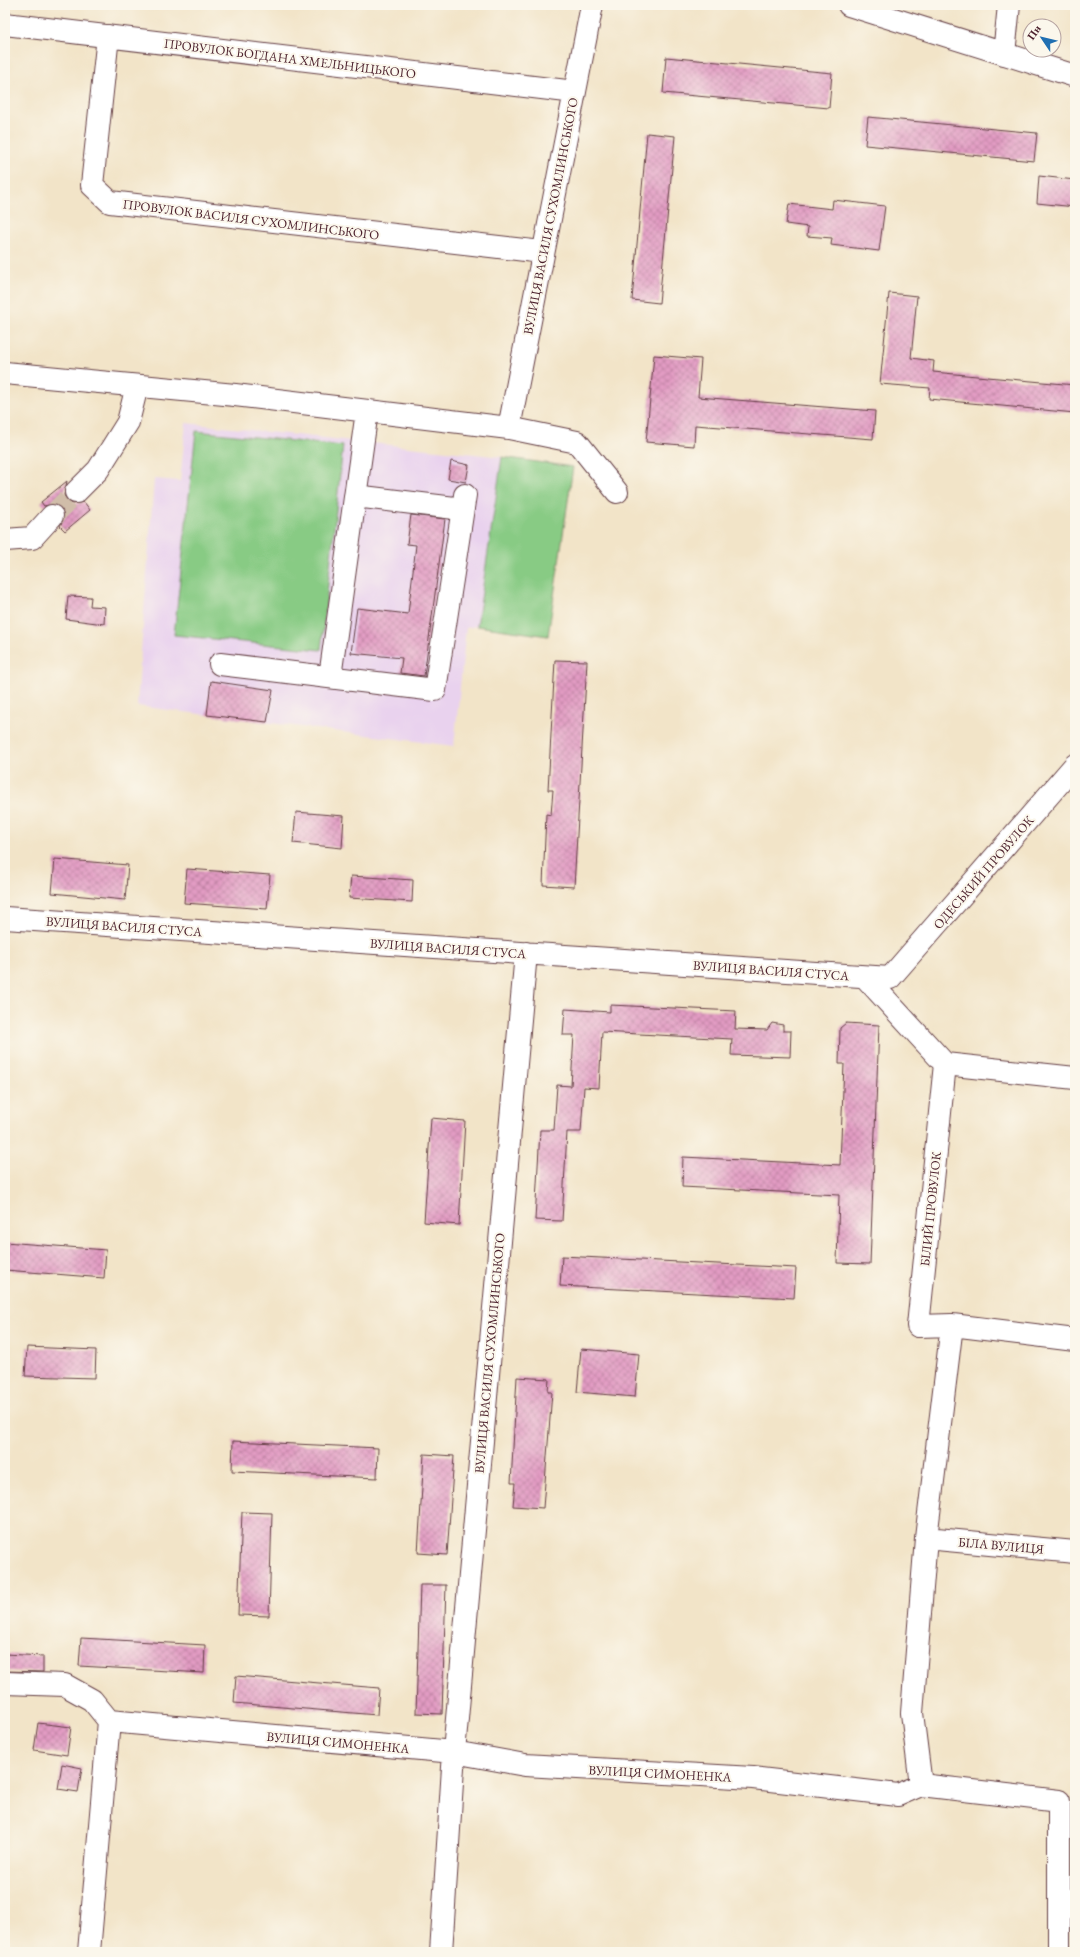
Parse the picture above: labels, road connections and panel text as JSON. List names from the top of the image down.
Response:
{
  "streets": {
    "street": [
      "ПРОВУЛОК БОГДАНА ХМЕЛЬНИЦЬКОГО",
      "ВУЛИЦЯ ВАСИЛЯ СУХОМЛИНСЬКОГО",
      "ПРОВУЛОК ВАСИЛЯ СУХОМЛИНСЬКОГО",
      "ОДЕСЬКИЙ ПРОВУЛОК",
      "ВУЛИЦЯ ВАСИЛЯ СТУСА",
      "БІЛИЙ ПРОВУЛОК",
      "БІЛА ВУЛИЦЯ",
      "ВУЛИЦЯ СИМОНЕНКА"
    ]
  },
  "crossings": [
    ["ПРОВУЛОК БОГДАНА ХМЕЛЬНИЦЬКОГО", "ВУЛИЦЯ ВАСИЛЯ СУХОМЛИНСЬКОГО"],
    ["ПРОВУЛОК БОГДАНА ХМЕЛЬНИЦЬКОГО", "ПРОВУЛОК ВАСИЛЯ СУХОМЛИНСЬКОГО"],
    ["ВУЛИЦЯ ВАСИЛЯ СУХОМЛИНСЬКОГО", "ПРОВУЛОК ВАСИЛЯ СУХОМЛИНСЬКОГО"],
    ["ВУЛИЦЯ ВАСИЛЯ СУХОМЛИНСЬКОГО", "ВУЛИЦЯ ВАСИЛЯ СТУСА"],
    ["ВУЛИЦЯ ВАСИЛЯ СУХОМЛИНСЬКОГО", "ВУЛИЦЯ СИМОНЕНКА"],
    ["ОДЕСЬКИЙ ПРОВУЛОК", "ВУЛИЦЯ ВАСИЛЯ СТУСА"]
  ],
  "north": "top left"
}
